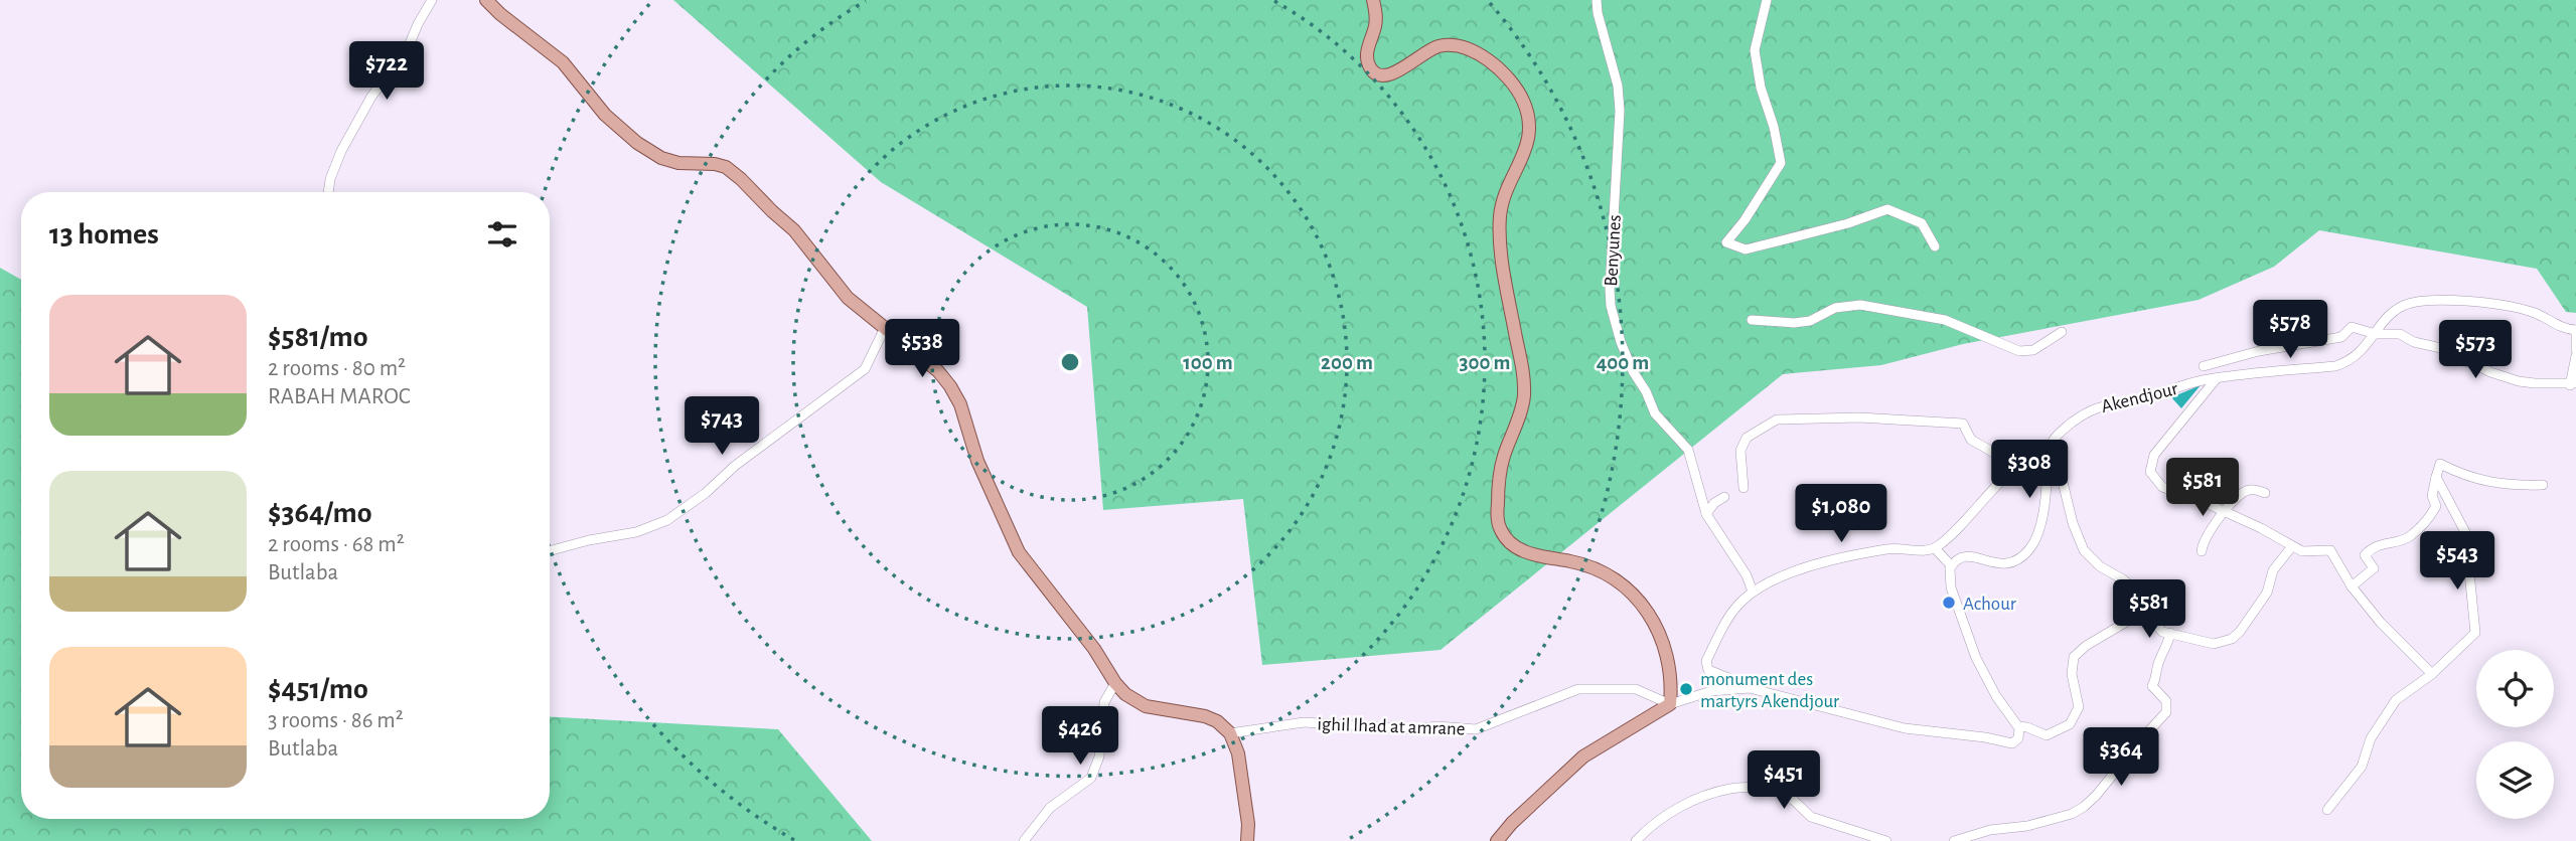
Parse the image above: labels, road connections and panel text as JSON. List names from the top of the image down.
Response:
{
  "streets": {
    "street": ["Benyunes", "Akendjour", "ighil lhad at amrane"]
  },
  "places": ["Achour", "monument des martyrs Akendjour"],
  "page": {
    "price": [
      "$722",
      "$578",
      "$538",
      "$573",
      "$743",
      "$308",
      "$581",
      "$1,080",
      "$543",
      "$581",
      "$426",
      "$364",
      "$451"
    ],
    "heading": "13 homes",
    "list": [
      {
        "name": "$581/mo",
        "note": "2 rooms · 80 m² · RABAH MAROC"
      },
      {
        "name": "$364/mo",
        "note": "2 rooms · 68 m² · Butlaba"
      },
      {
        "name": "$451/mo",
        "note": "3 rooms · 86 m² · Butlaba"
      }
    ]
  },
  "rings": [
    "100 m",
    "200 m",
    "300 m",
    "400 m"
  ]
}
